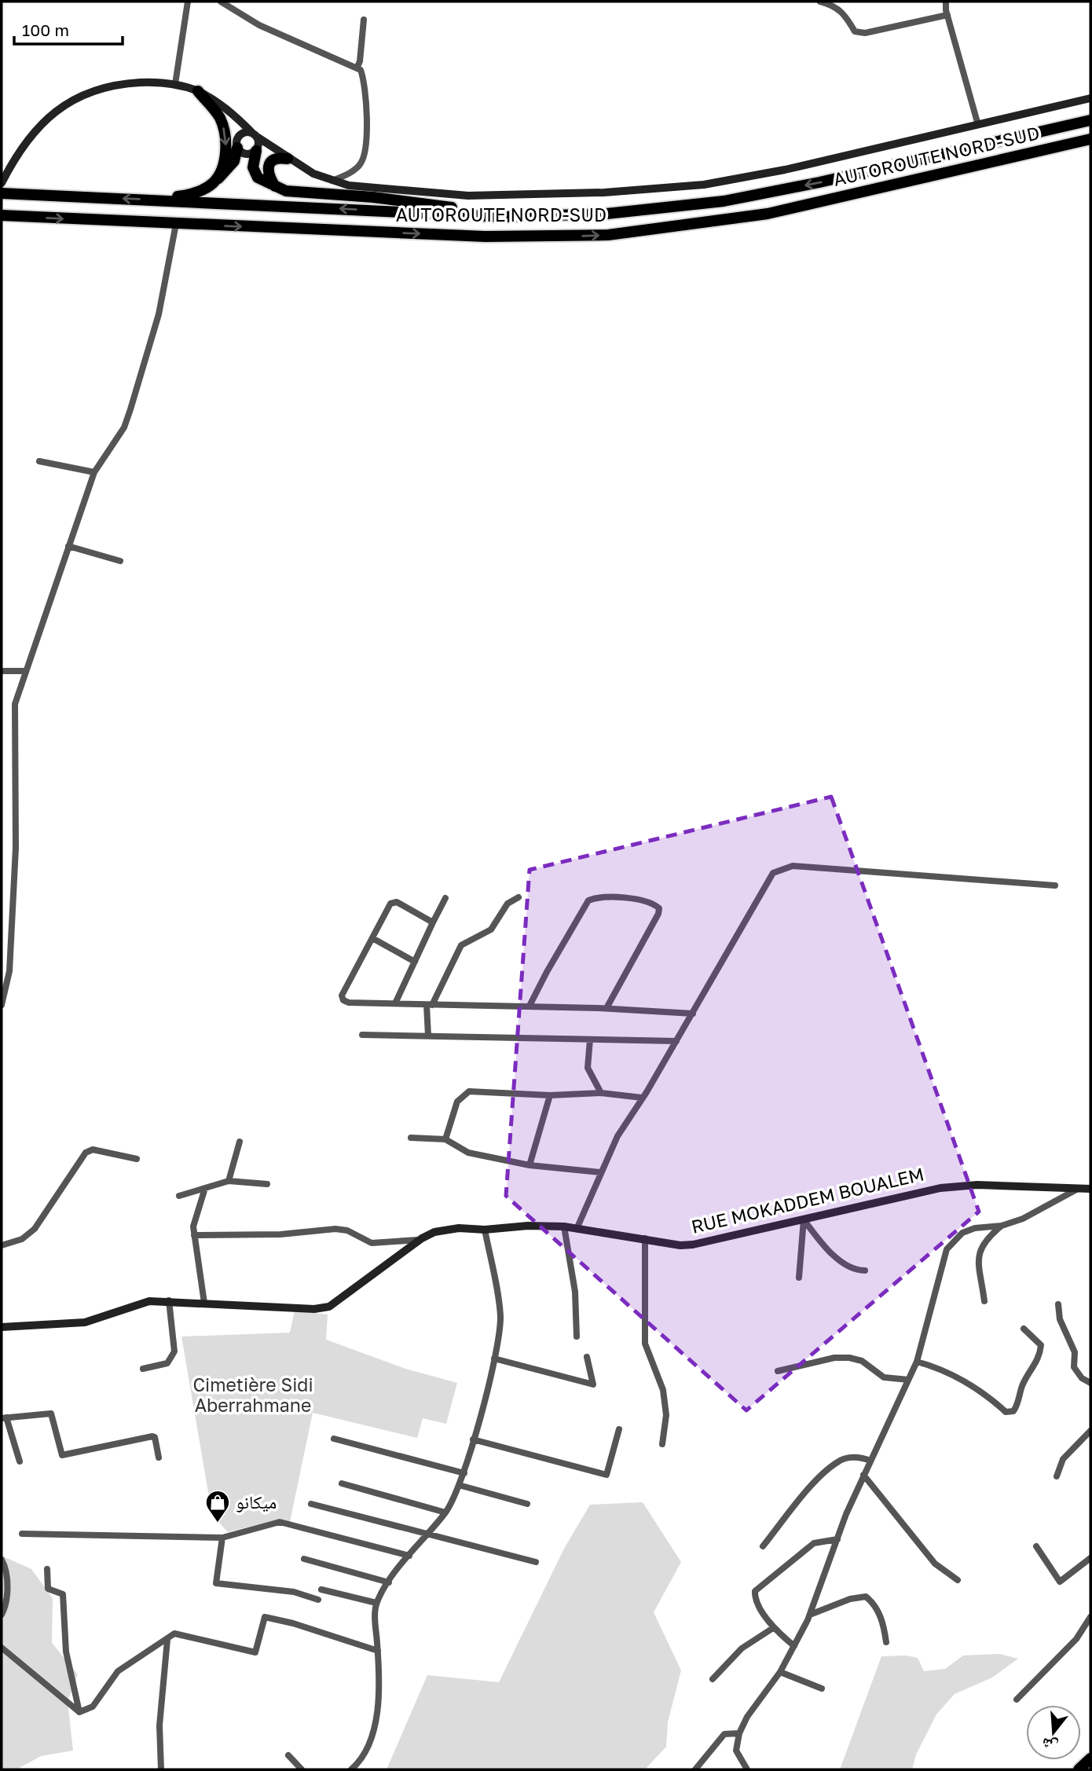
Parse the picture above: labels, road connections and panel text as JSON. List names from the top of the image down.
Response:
{
  "streets": {
    "highway": ["AUTOROUTE NORD-SUD"],
    "main road": ["RUE MOKADDEM BOUALEM"]
  },
  "parks": ["Cimetière Sidi Aberrahmane"],
  "places": {
    "shop": ["ميكانو"]
  },
  "scale_bar": "100 m",
  "north": "bottom"
}
